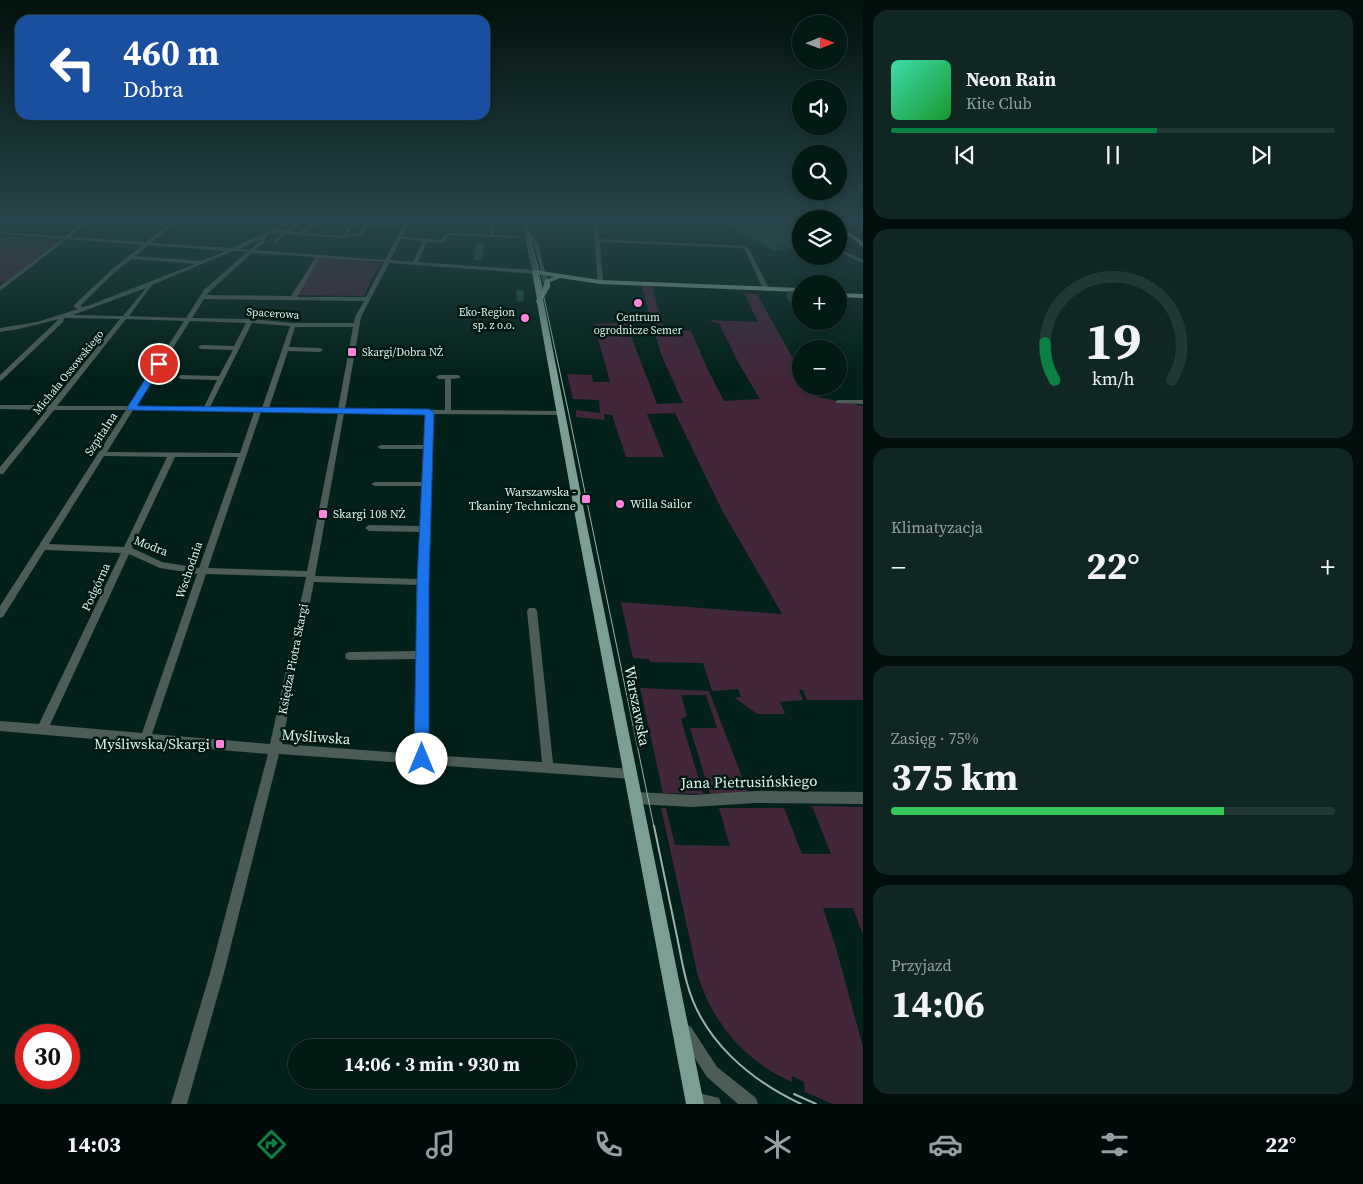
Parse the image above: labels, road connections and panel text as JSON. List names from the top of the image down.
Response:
{
  "streets": {
    "main road": ["Warszawska"],
    "street": [
      "Spacerowa",
      "Michała Ossowskiego",
      "Szpitalna",
      "Modra",
      "Wschodnia",
      "Podgórna",
      "Księdza Piotra Skargi",
      "Myśliwska",
      "Jana Pietrusińskiego"
    ]
  },
  "crossings": [
    ["Spacerowa", "Michała Ossowskiego"],
    ["Spacerowa", "Szpitalna"],
    ["Spacerowa", "Wschodnia"],
    ["Spacerowa", "Księdza Piotra Skargi"],
    ["Szpitalna", "Modra"],
    ["Modra", "Wschodnia"],
    ["Modra", "Podgórna"],
    ["Modra", "Księdza Piotra Skargi"],
    ["Wschodnia", "Myśliwska"],
    ["Podgórna", "Myśliwska"],
    ["Księdza Piotra Skargi", "Myśliwska"],
    ["Warszawska", "Myśliwska"],
    ["Warszawska", "Jana Pietrusińskiego"]
  ],
  "places": {
    "other": ["Centrum ogrodnicze Semer", "Eko-Region sp. z o.o.", "Willa Sailor"],
    "transit": [
      "Skargi/Dobra NŻ",
      "Warszawska - Tkaniny Techniczne",
      "Skargi 108 NŻ",
      "Myśliwska/Skargi"
    ]
  },
  "north": "right",
  "page": {
    "map_buttons": ["+", "−"],
    "turn": ["460 m", "Dobra"],
    "song": ["Neon Rain", "Kite Club"],
    "tile": [
      "Klimatyzacja",
      ["Zasięg · 75%", "375 km"],
      ["Przyjazd", "14:06"]
    ],
    "heat": ["−", "22°", "+"],
    "limit": "30",
    "trip": "14:06 · 3 min · 930 m",
    "tabs": ["14:03", "22°"],
    "gauge": ["19", "km/h"]
  }
}
